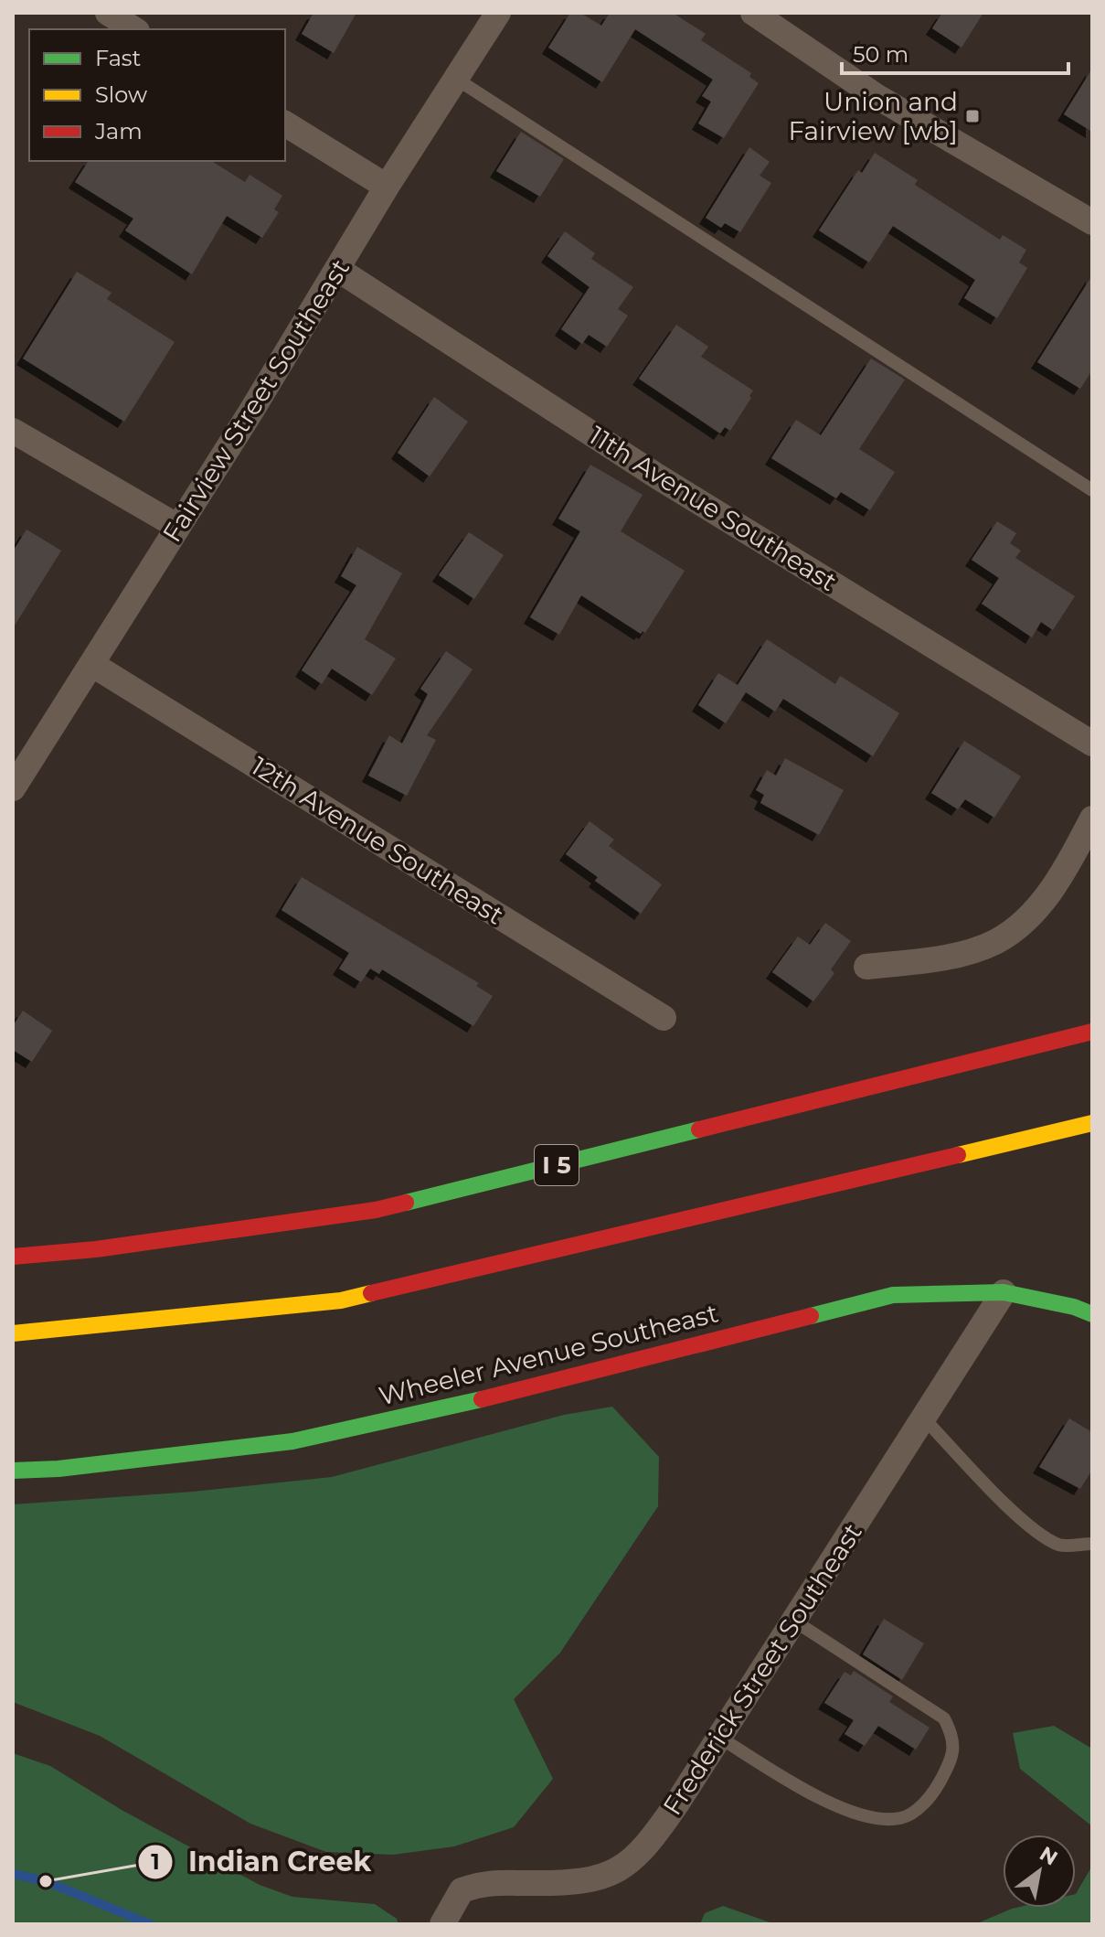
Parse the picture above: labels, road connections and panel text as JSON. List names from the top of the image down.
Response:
{
  "streets": {
    "main road": ["I 5", "Wheeler Avenue Southeast"],
    "street": [
      "Fairview Street Southeast",
      "11th Avenue Southeast",
      "12th Avenue Southeast",
      "Frederick Street Southeast"
    ]
  },
  "crossings": [
    ["Fairview Street Southeast", "11th Avenue Southeast"],
    ["Fairview Street Southeast", "12th Avenue Southeast"],
    ["Wheeler Avenue Southeast", "Frederick Street Southeast"]
  ],
  "places": {
    "transit": ["Union and Fairview [wb]"],
    "other": ["Indian Creek"]
  },
  "legend": ["Fast", "Slow", "Jam"],
  "scale_bar": "50 m",
  "north": "top right"
}
